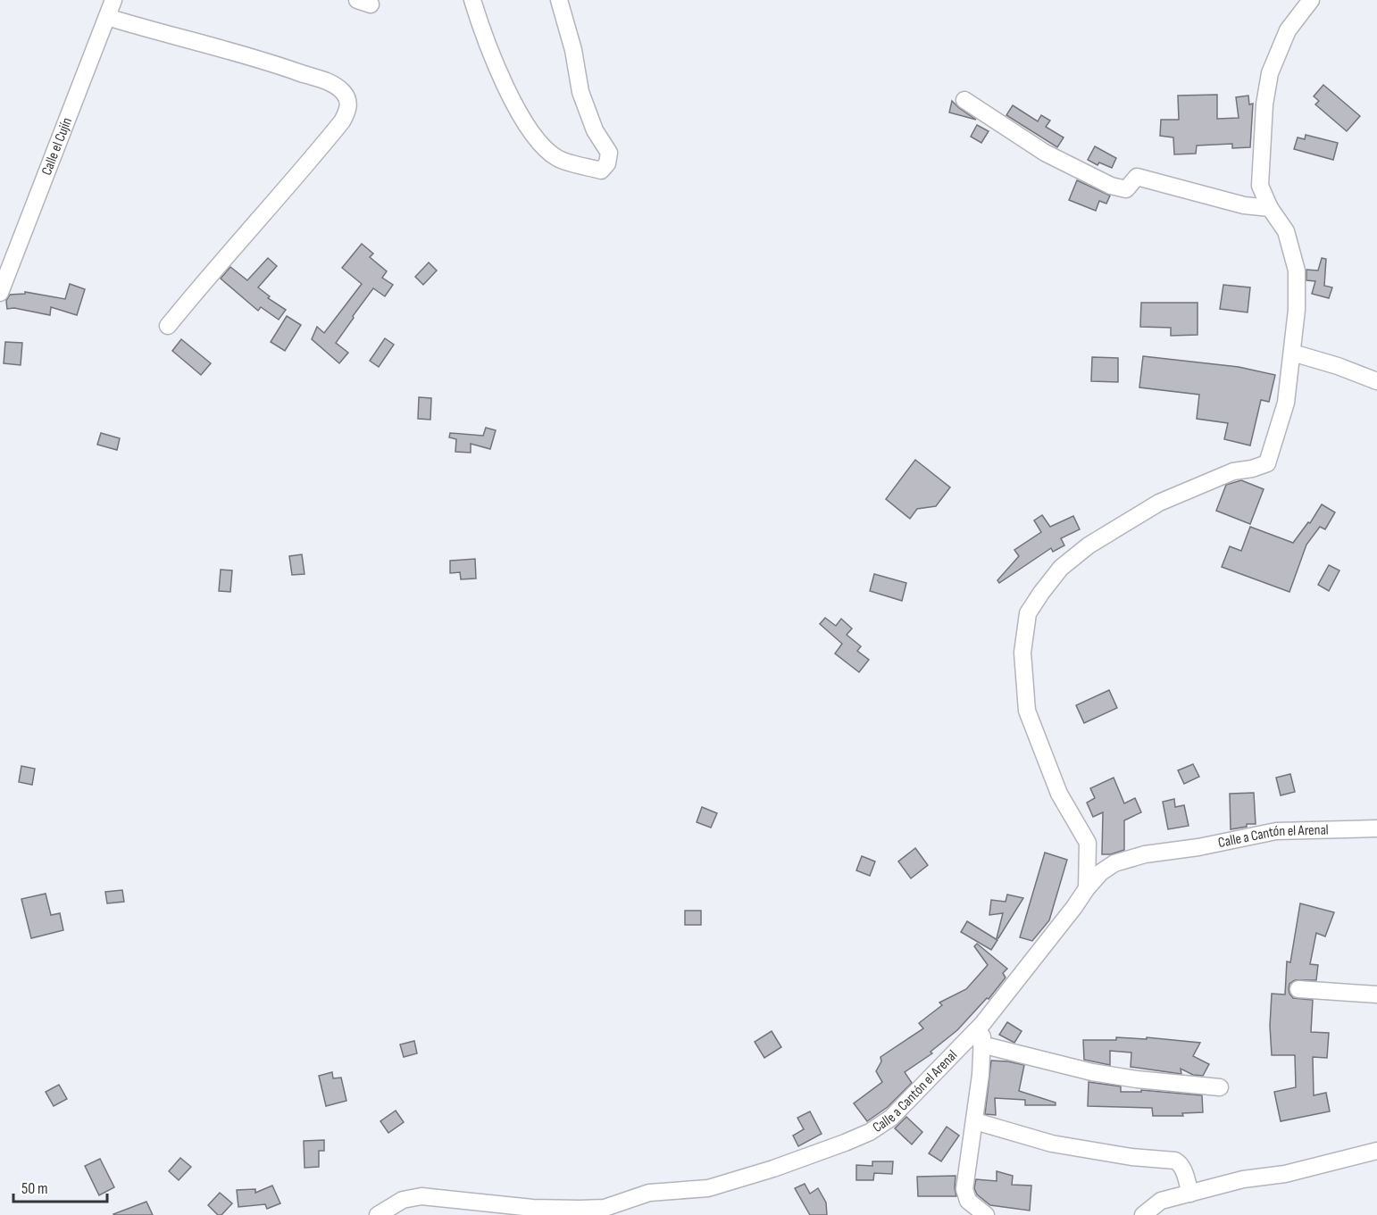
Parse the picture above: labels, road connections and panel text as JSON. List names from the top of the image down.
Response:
{
  "streets": {
    "street": ["Calle el Cujín", "Calle a Cantón el Arenal"]
  },
  "scale_bar": "50 m"
}
